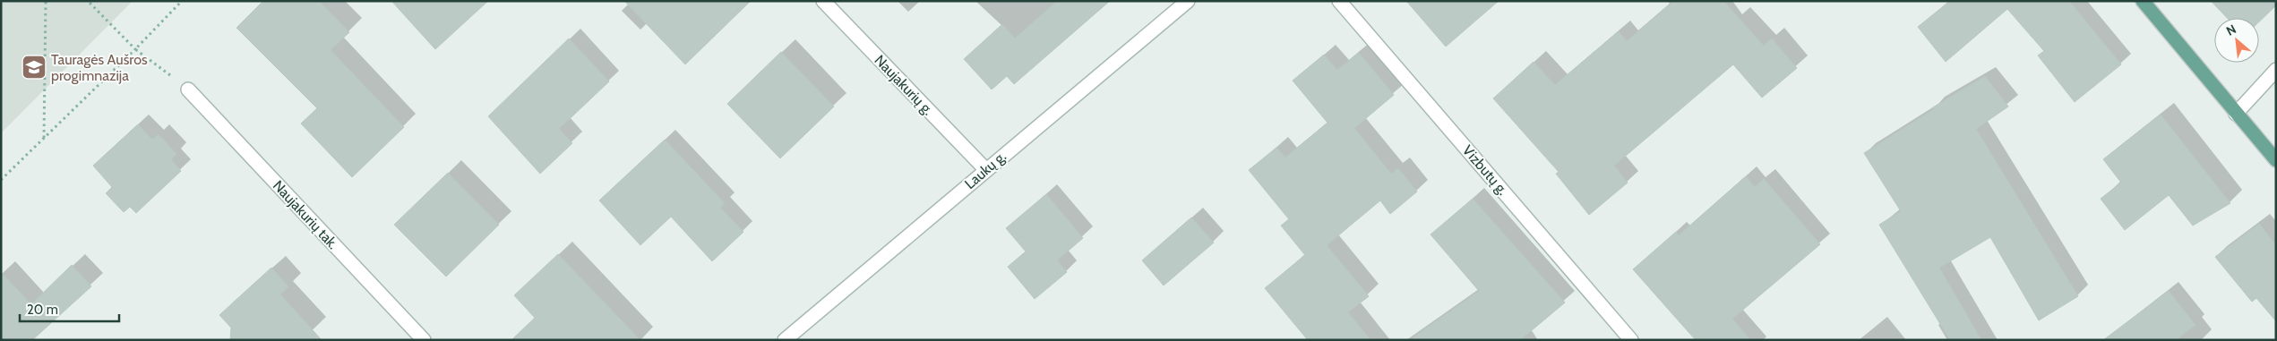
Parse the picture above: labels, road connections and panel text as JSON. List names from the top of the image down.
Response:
{
  "streets": {
    "street": [
      "Naujakurių g.",
      "Laukų g.",
      "Vizbutų g.",
      "Naujakurių tak."
    ]
  },
  "crossings": [
    ["Naujakurių g.", "Laukų g."]
  ],
  "places": {
    "school or university": ["Tauragės Aušros progimnazija"]
  },
  "scale_bar": "20 m",
  "north": "top left"
}
